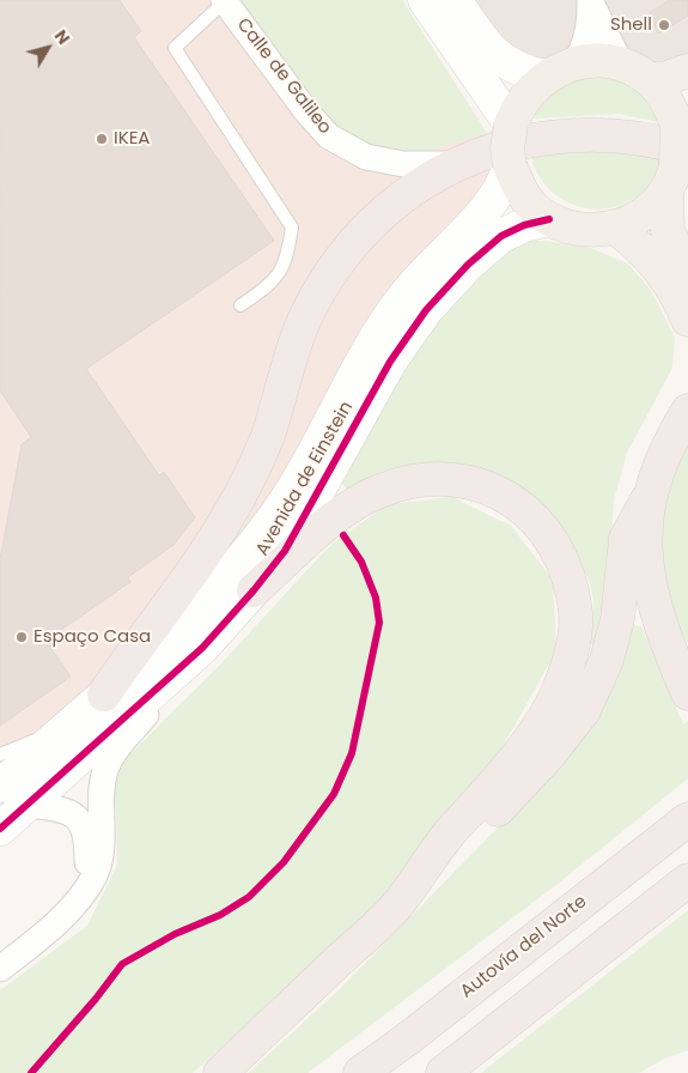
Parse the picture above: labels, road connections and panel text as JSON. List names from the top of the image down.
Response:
{
  "streets": {
    "highway": ["Autovía del Norte"],
    "street": ["Calle de Galileo", "Avenida de Einstein"]
  },
  "places": ["Shell", "IKEA", "Espaço Casa"],
  "north": "top right"
}
